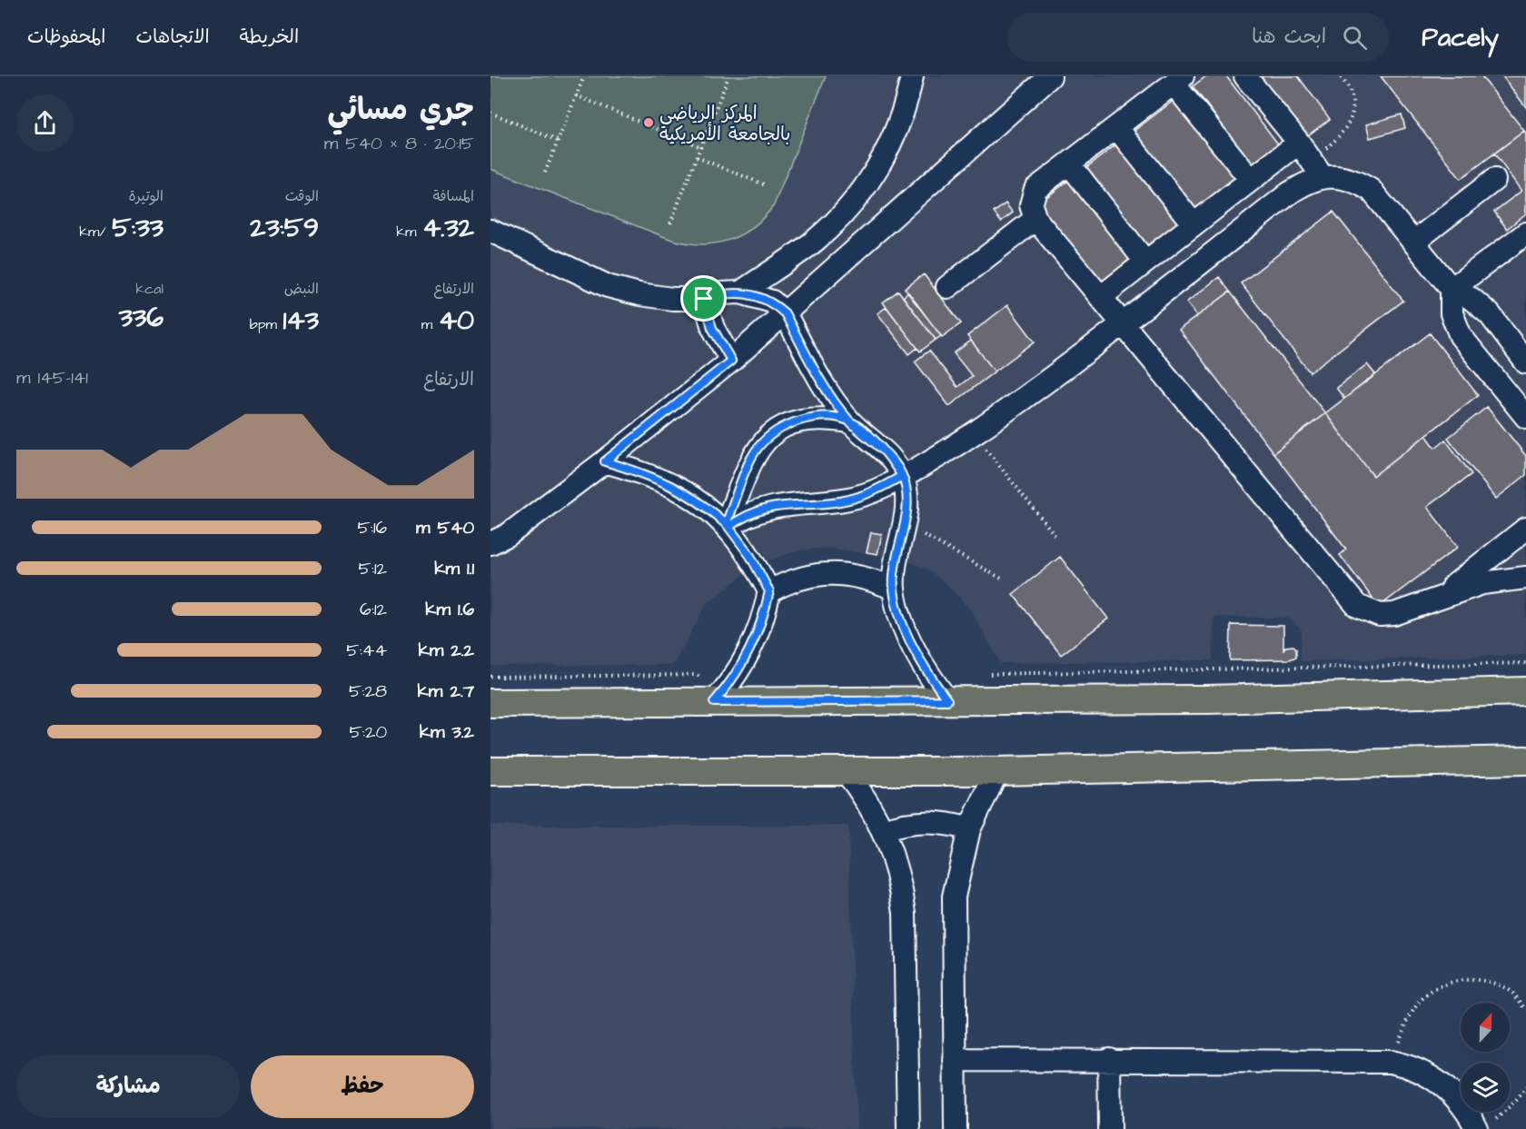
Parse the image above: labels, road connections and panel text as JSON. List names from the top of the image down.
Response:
{
  "places": ["المركز الرياضي بالجامعة الأمريكية"],
  "north": "top",
  "page": {
    "header": "Pacely",
    "search": "ابحث هنا",
    "nav": ["الخريطة", "الاتجاهات", "المحفوظات"],
    "heading": ["جري مسائي", "20:15 · 8 × 540 m"],
    "stats": [
      ["المسافة", "4.32 km"],
      ["الوقت", "23:59"],
      ["الوتيرة", "5:33 /km"],
      ["الارتفاع", "40 m"],
      ["النبض", "143 bpm"],
      ["kcal", "336"]
    ],
    "chart": ["الارتفاع", "141–145 m"],
    "list": [
      {
        "name": "540 m",
        "note": "5:16"
      },
      {
        "name": "1.1 km",
        "note": "5:12"
      },
      {
        "name": "1.6 km",
        "note": "6:12"
      },
      {
        "name": "2.2 km",
        "note": "5:44"
      },
      {
        "name": "2.7 km",
        "note": "5:28"
      },
      {
        "name": "3.2 km",
        "note": "5:20"
      }
    ],
    "buttons": ["حفظ", "مشاركة"]
  }
}
